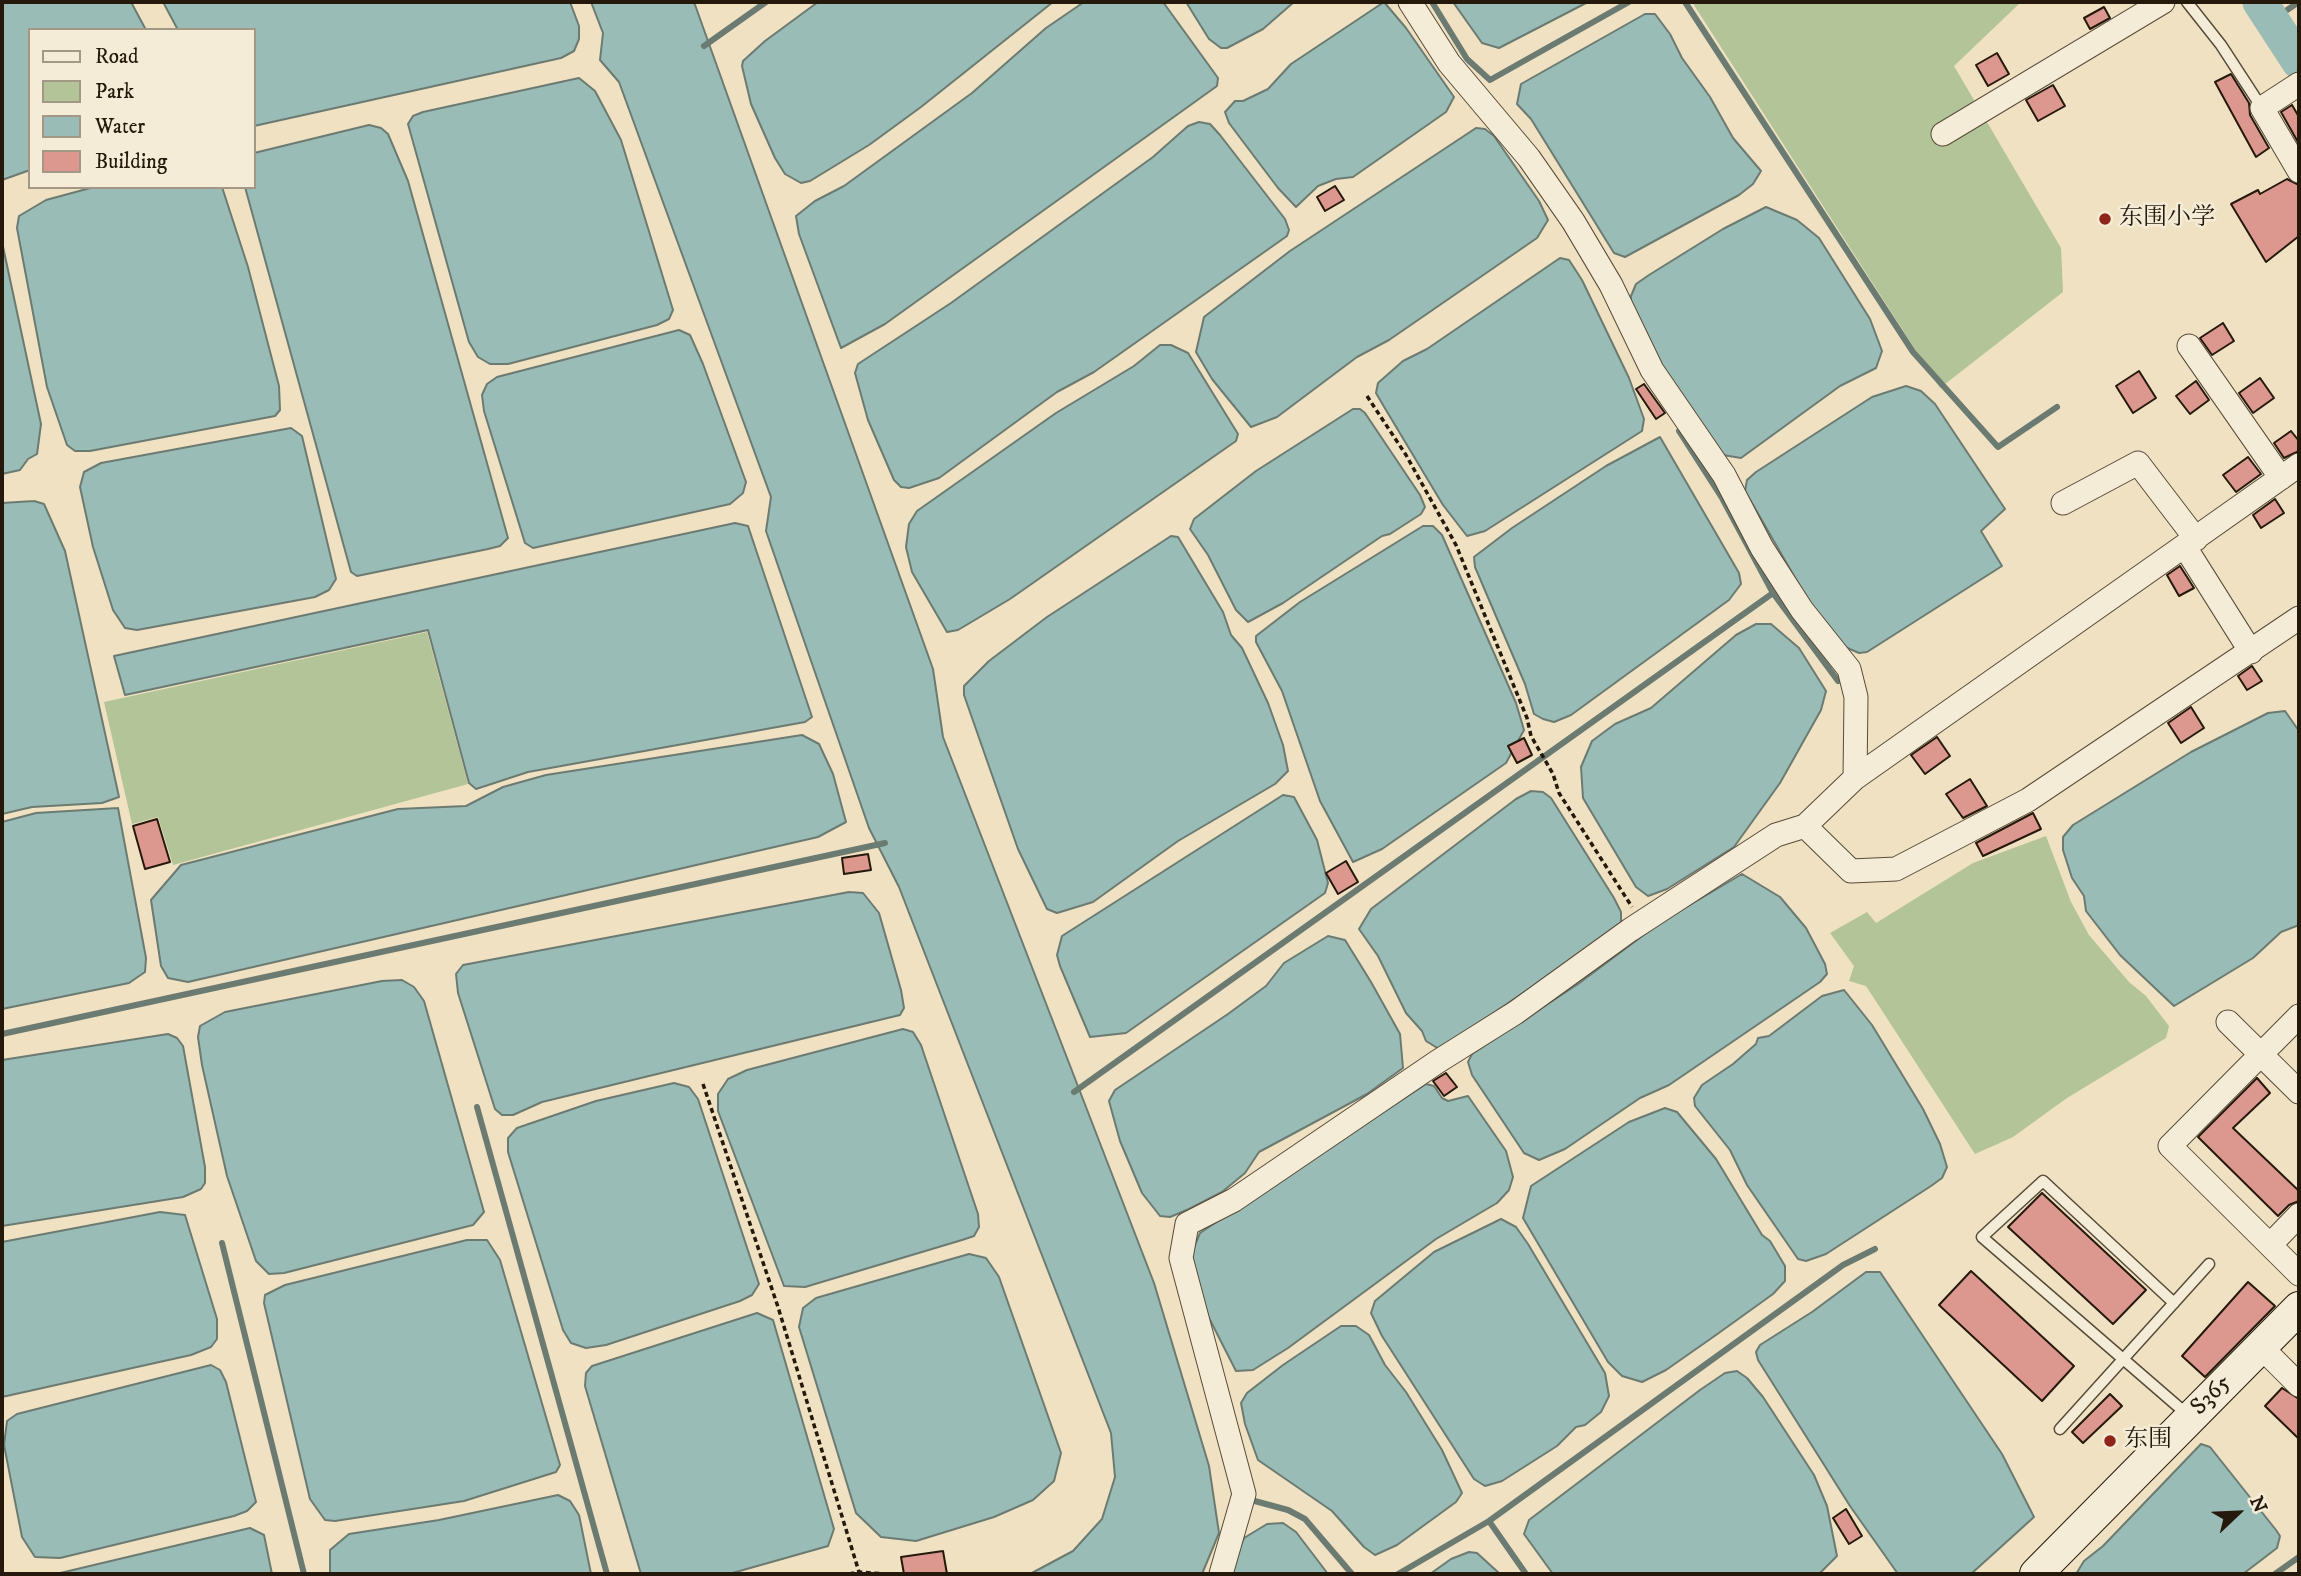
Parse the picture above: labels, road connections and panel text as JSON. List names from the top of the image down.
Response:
{
  "streets": {
    "street": ["S365"]
  },
  "places": ["东围小学", "东围"],
  "legend": [
    "Road",
    "Park",
    "Water",
    "Building"
  ],
  "north": "top right"
}
